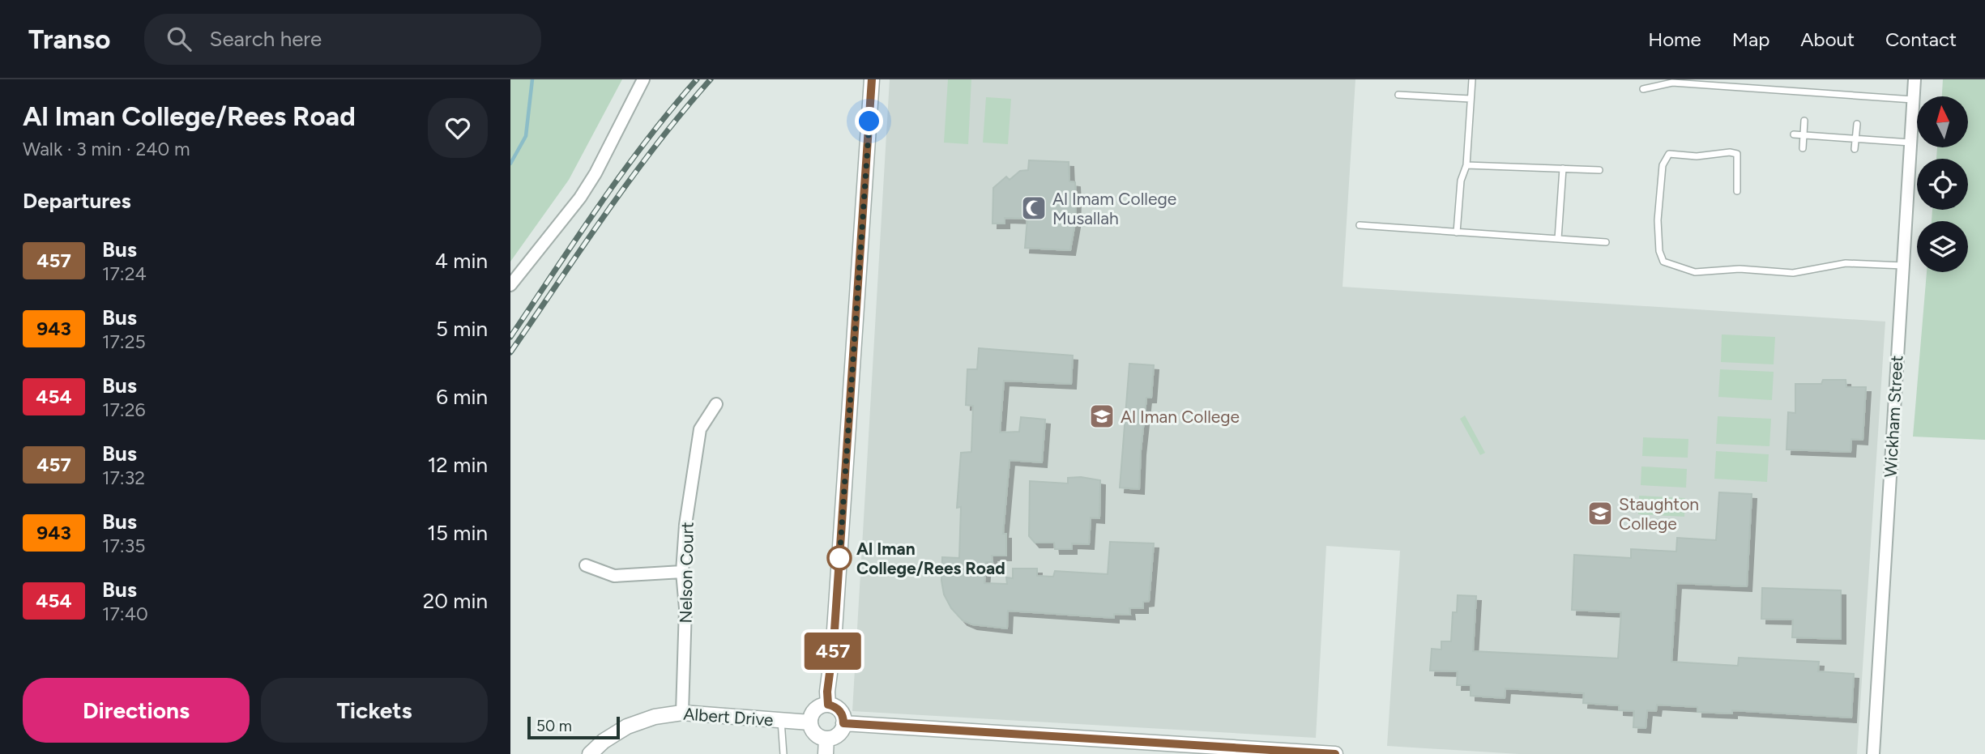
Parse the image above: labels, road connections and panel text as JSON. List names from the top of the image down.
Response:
{
  "streets": {
    "street": ["Wickham Street", "Nelson Court", "Albert Drive"]
  },
  "crossings": [
    ["Nelson Court", "Albert Drive"]
  ],
  "places": {
    "mosque": ["Al Imam College Musallah"],
    "school or university": ["Al Iman College", "Staughton College"],
    "other": ["Al Iman College/Rees Road"]
  },
  "lines": ["bus line 457"],
  "scale_bar": "50 m",
  "north": "top",
  "page": {
    "header": "Transo",
    "search": "Search here",
    "nav": [
      "Home",
      "Map",
      "About",
      "Contact"
    ],
    "heading": [
      ["Al Iman College/Rees Road", "Walk · 3 min · 240 m"],
      "Departures"
    ],
    "on_map": "457",
    "list": [
      {
        "mark": "457",
        "name": "Bus",
        "note": "17:24",
        "value": "4 min"
      },
      {
        "mark": "943",
        "name": "Bus",
        "note": "17:25",
        "value": "5 min"
      },
      {
        "mark": "454",
        "name": "Bus",
        "note": "17:26",
        "value": "6 min"
      },
      {
        "mark": "457",
        "name": "Bus",
        "note": "17:32",
        "value": "12 min"
      },
      {
        "mark": "943",
        "name": "Bus",
        "note": "17:35",
        "value": "15 min"
      },
      {
        "mark": "454",
        "name": "Bus",
        "note": "17:40",
        "value": "20 min"
      }
    ],
    "buttons": ["Directions", "Tickets"],
    "scale": "50 m"
  }
}
